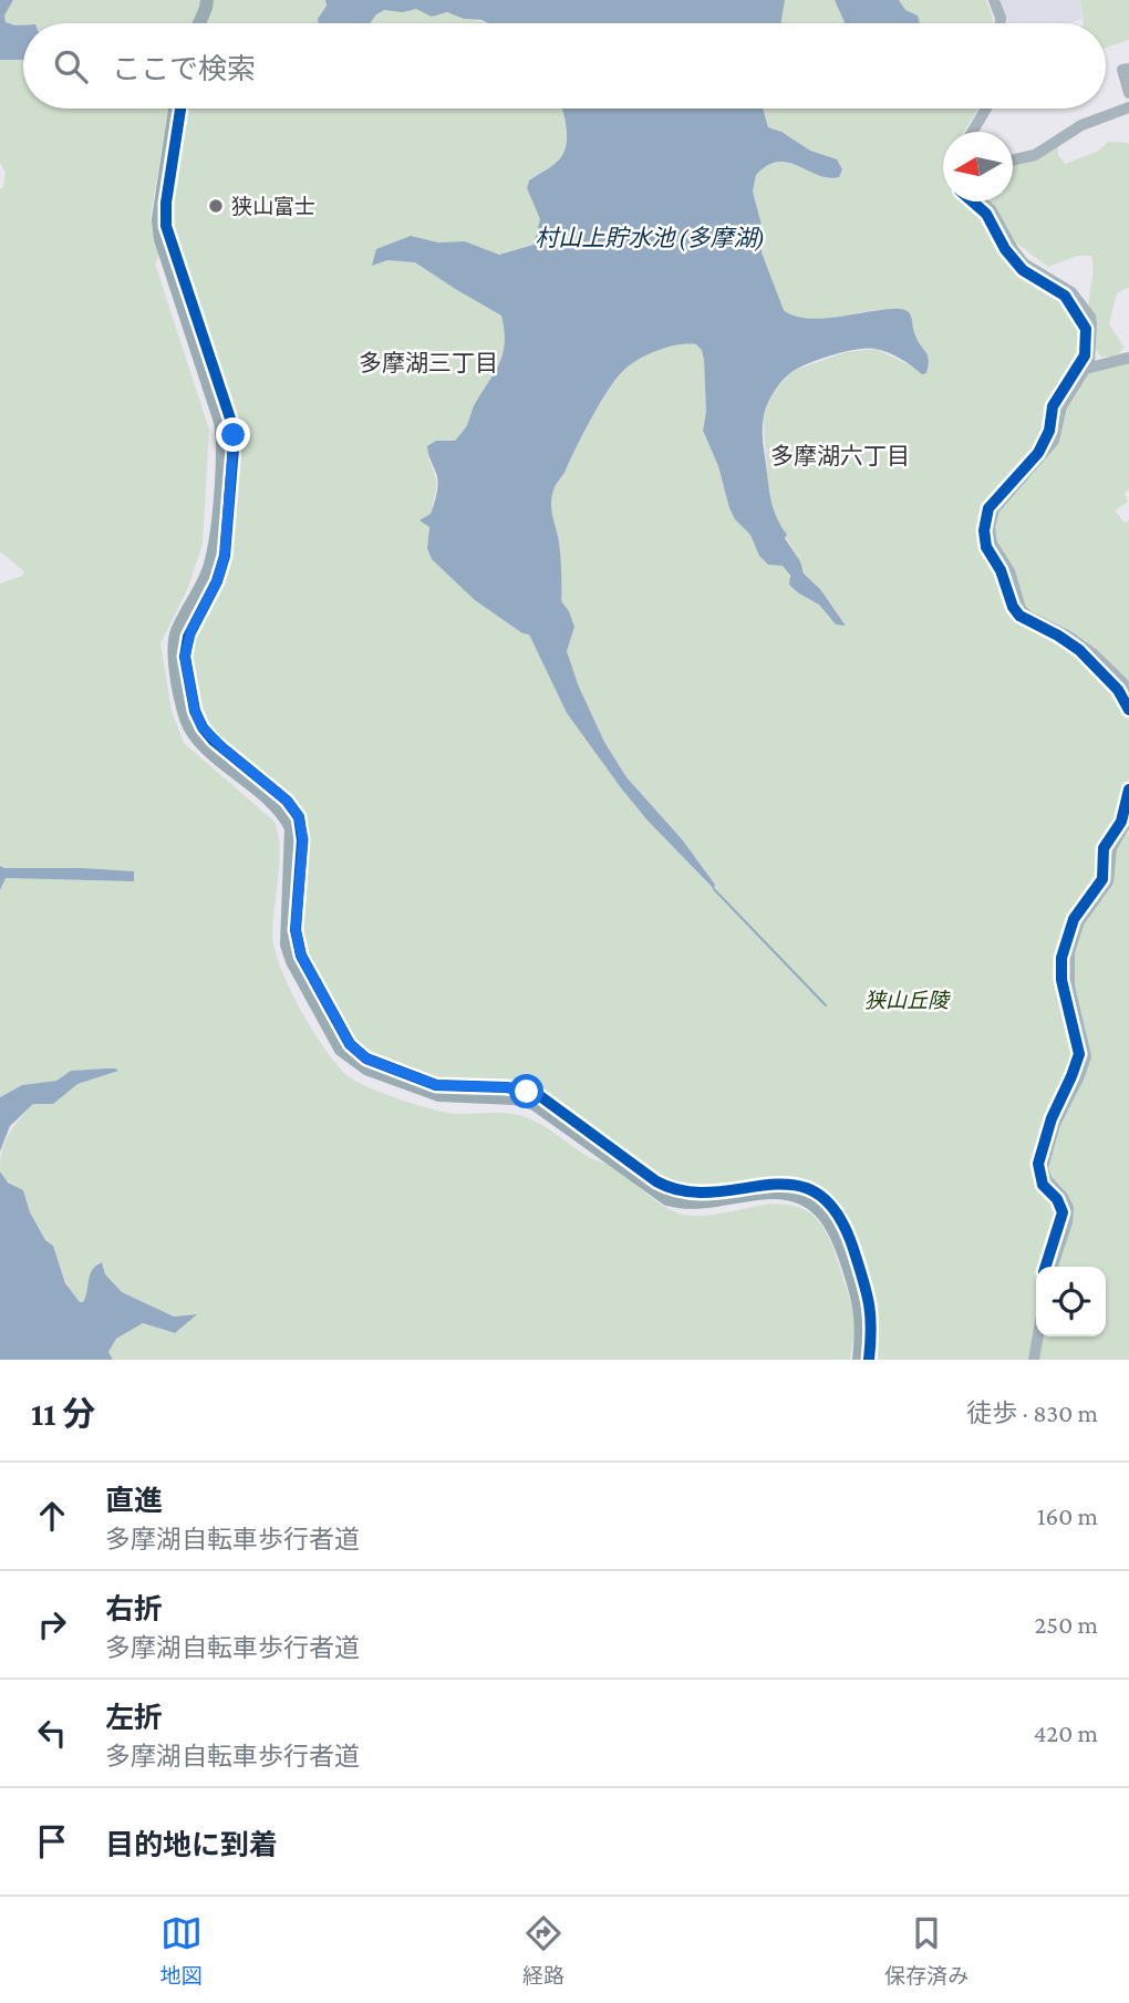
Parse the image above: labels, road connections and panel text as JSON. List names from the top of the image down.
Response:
{
  "districts": ["多摩湖三丁目", "多摩湖六丁目"],
  "water": ["村山上貯水池 (多摩湖)"],
  "parks": ["狭山丘陵"],
  "places": ["狭山富士"],
  "north": "left",
  "page": {
    "search": "ここで検索",
    "heading": ["11 分", "徒歩 · 830 m"],
    "list": [
      ["直進", "多摩湖自転車歩行者道", "160 m"],
      ["右折", "多摩湖自転車歩行者道", "250 m"],
      ["左折", "多摩湖自転車歩行者道", "420 m"],
      "目的地に到着"
    ],
    "nav": ["地図", "経路", "保存済み"]
  }
}
